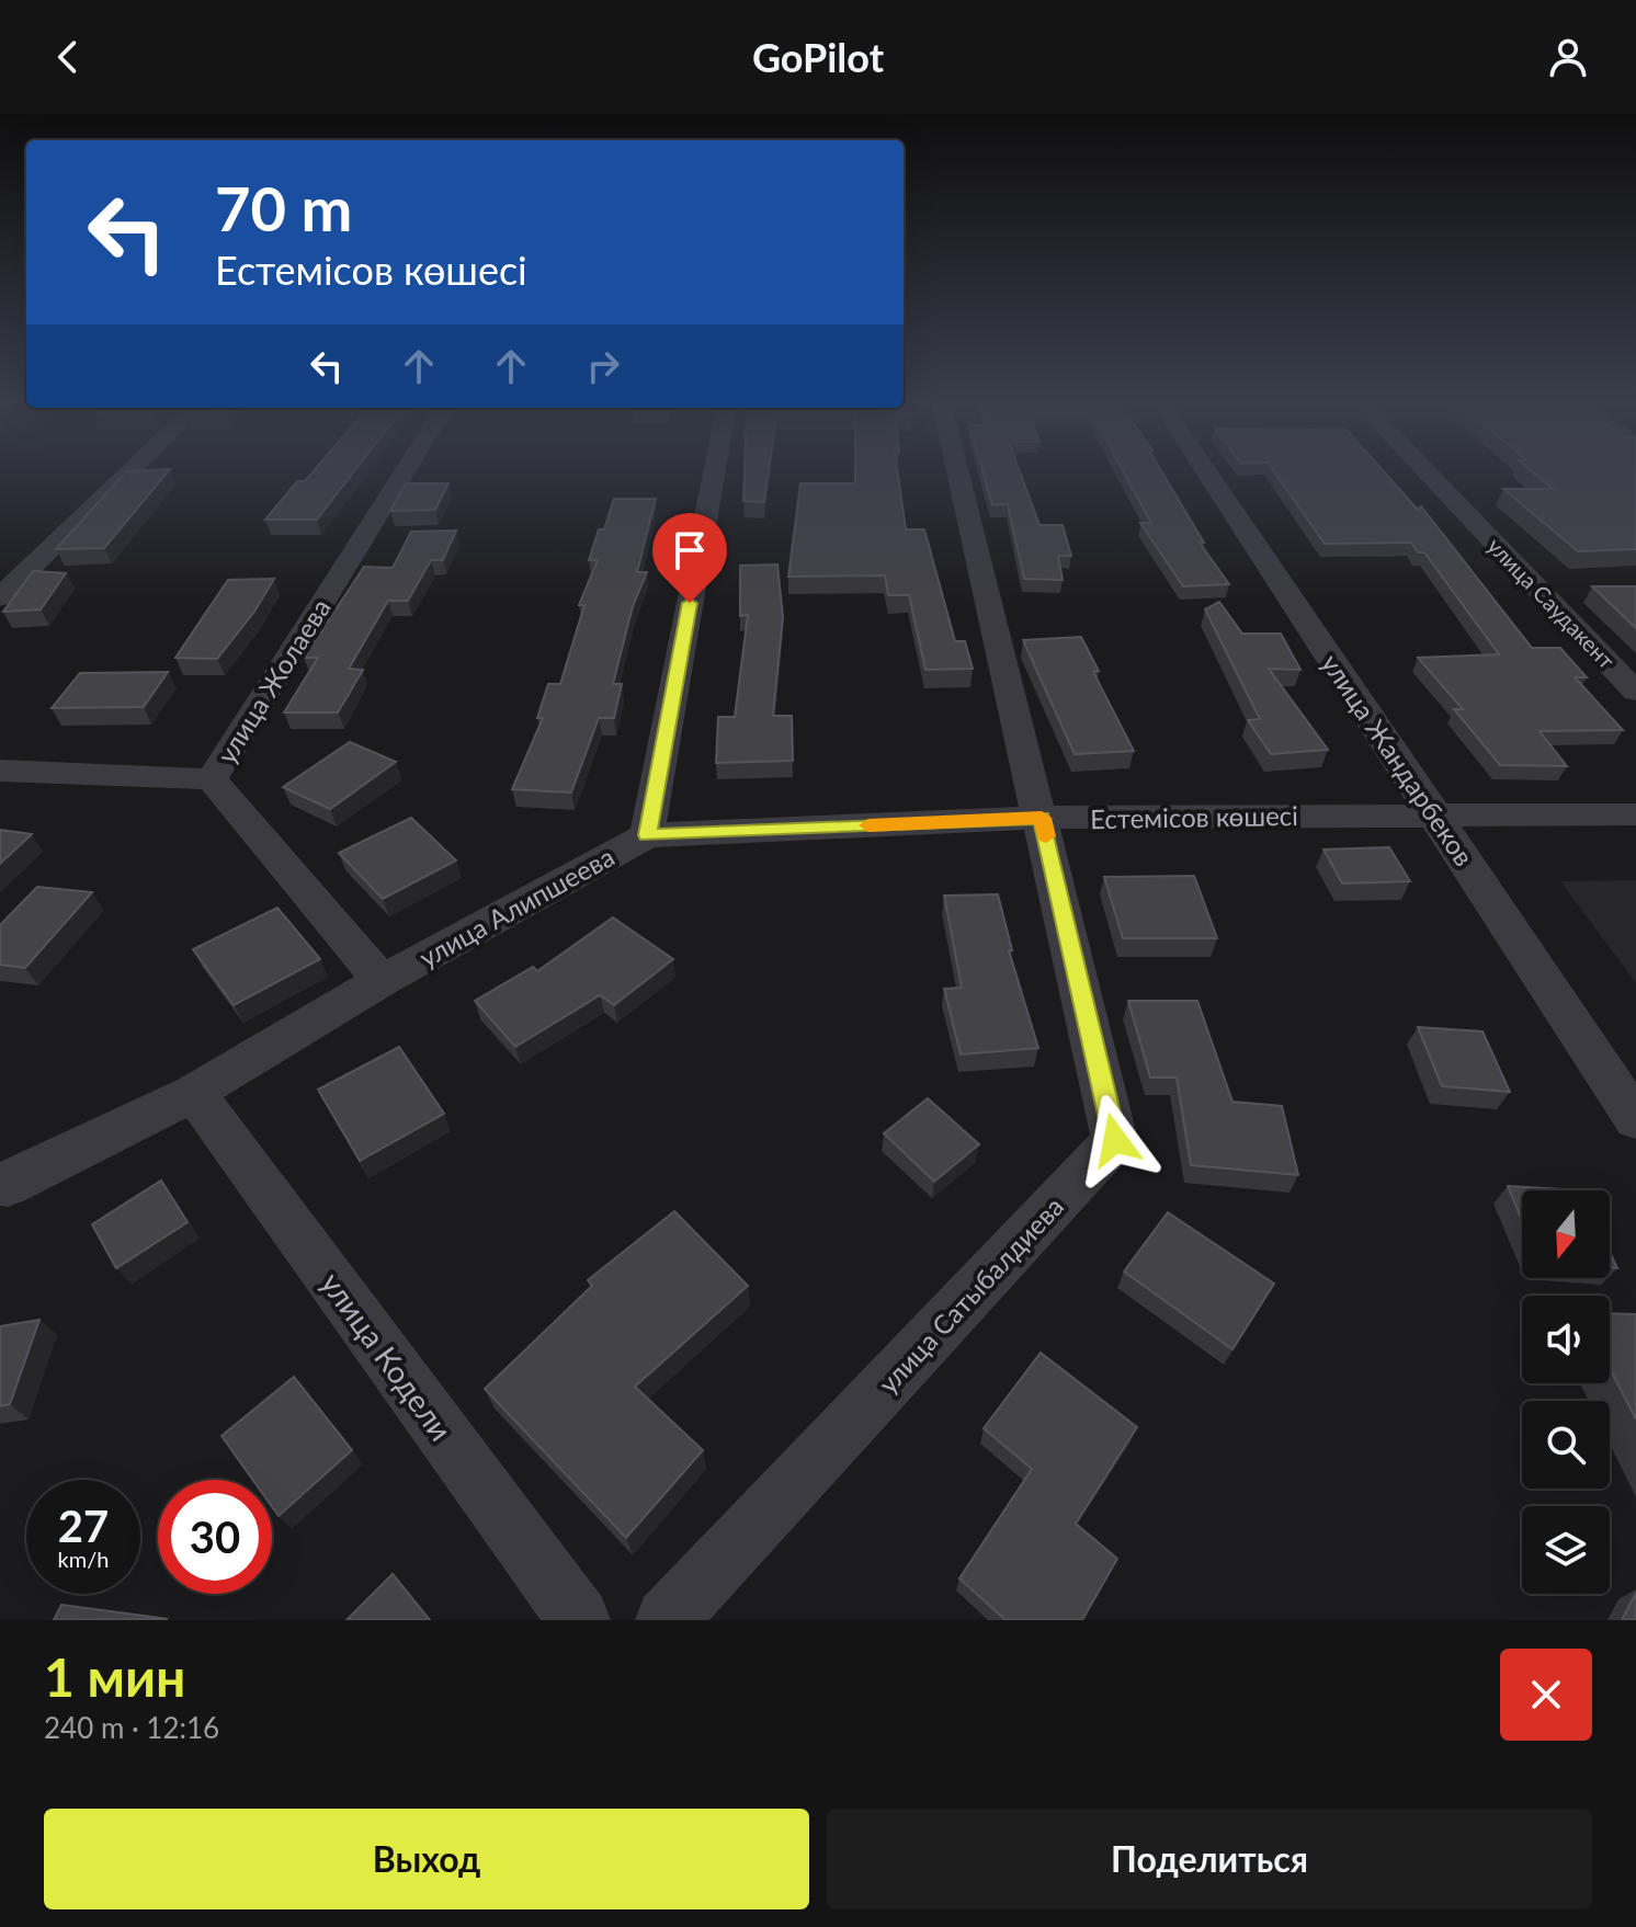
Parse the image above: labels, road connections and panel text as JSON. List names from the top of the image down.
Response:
{
  "streets": {
    "street": [
      "улица Саудакент",
      "улица Жолаева",
      "улица Жандарбеков",
      "Естемісов көшесі",
      "улица Алипшеева",
      "улица Сатыбалдиева",
      "улица Кодели"
    ]
  },
  "crossings": [
    ["улица Жолаева", "улица Алипшеева"],
    ["улица Жандарбеков", "Естемісов көшесі"],
    ["Естемісов көшесі", "улица Алипшеева"],
    ["Естемісов көшесі", "улица Сатыбалдиева"],
    ["улица Алипшеева", "улица Кодели"]
  ],
  "north": "bottom",
  "page": {
    "header": "GoPilot",
    "turn": ["70 m", "Естемісов көшесі"],
    "speed": "27 km/h",
    "limit": "30",
    "heading": ["1 мин", "240 m · 12:16"],
    "buttons": ["Выход", "Поделиться"]
  }
}
